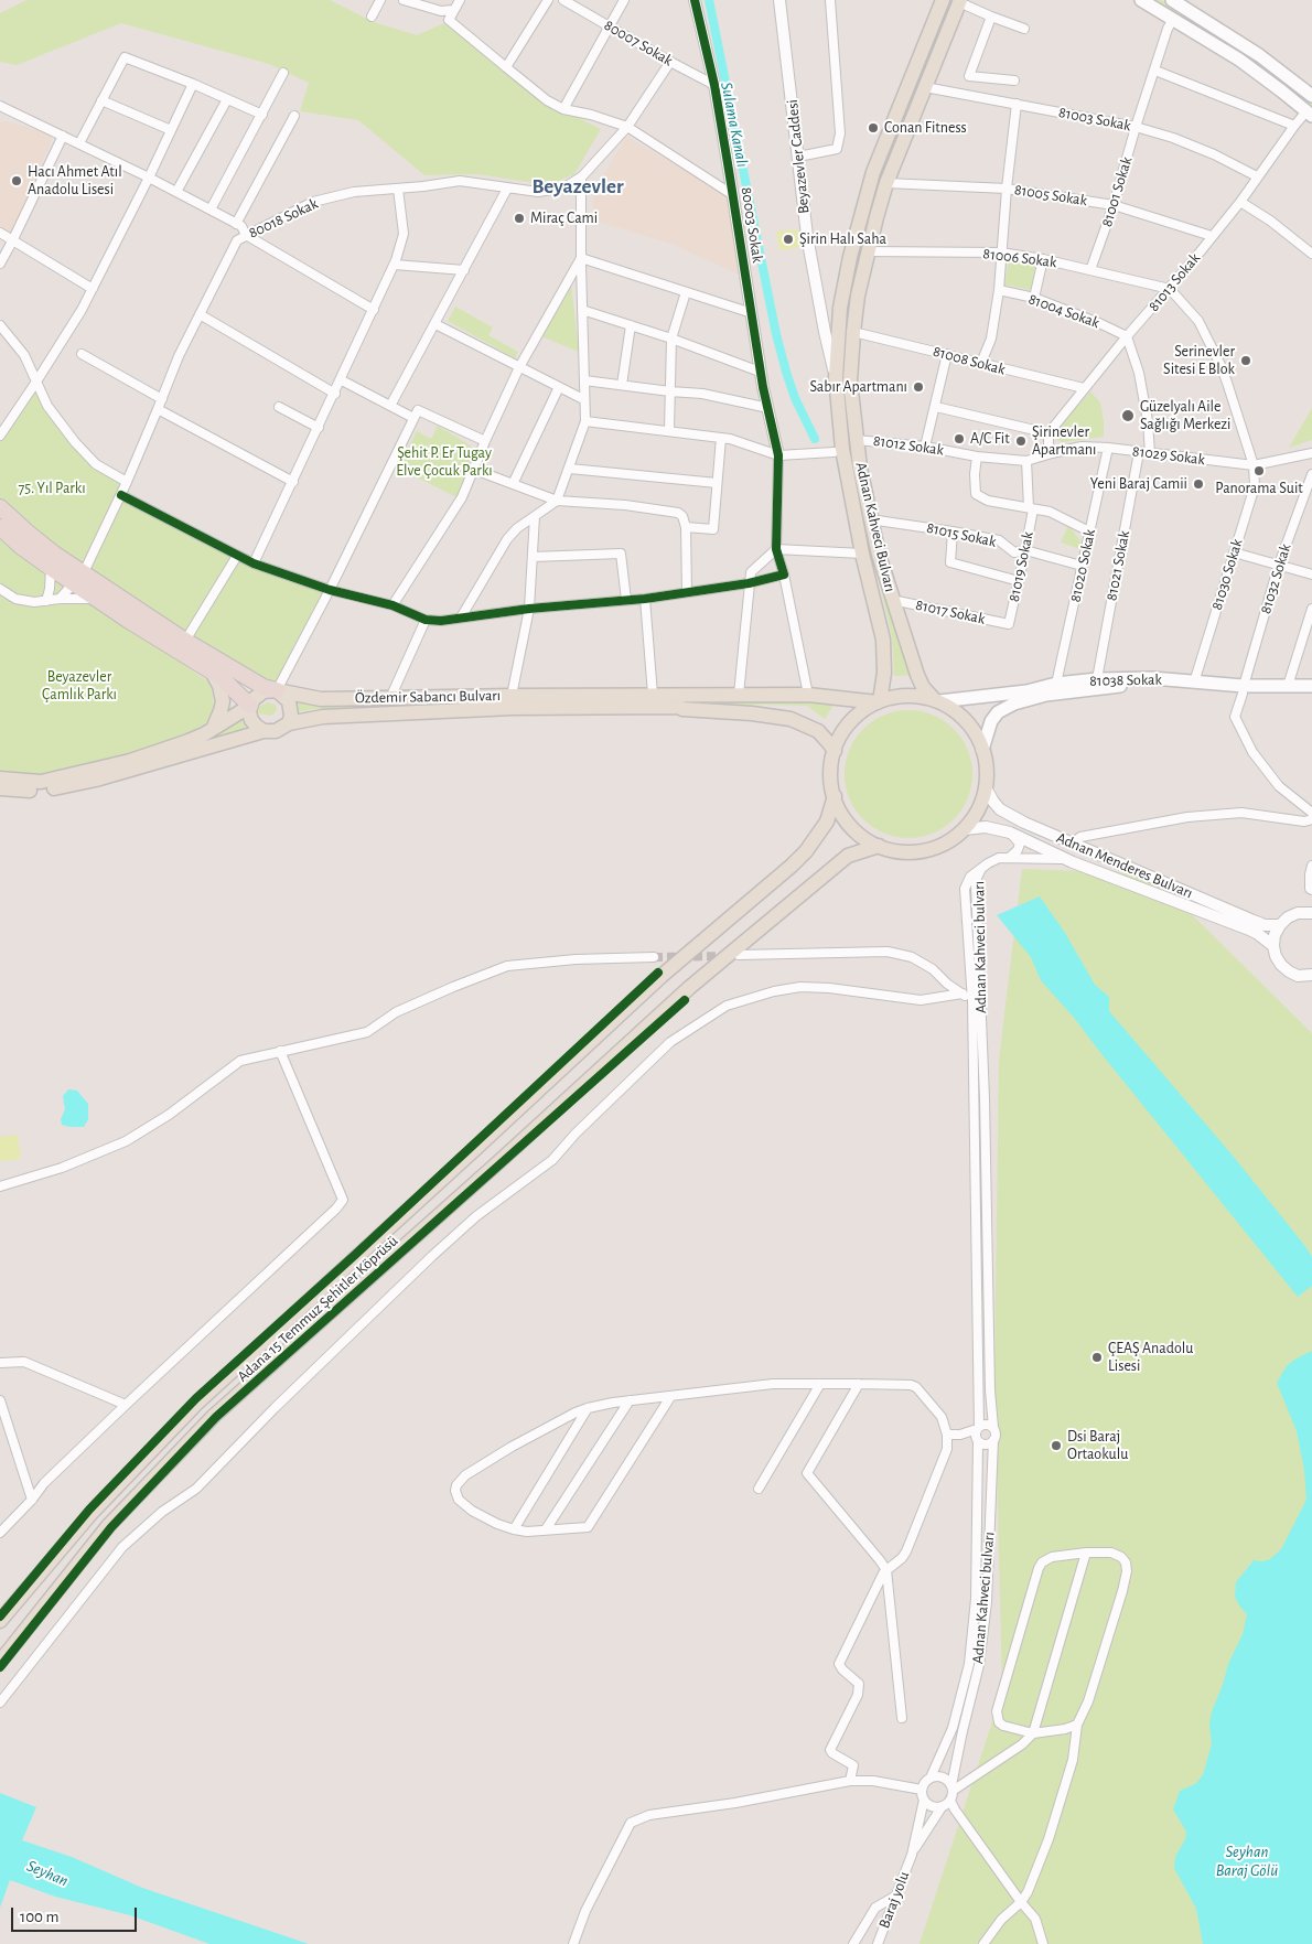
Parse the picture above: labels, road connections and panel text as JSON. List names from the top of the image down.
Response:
{
  "streets": {
    "main road": [
      "Adnan Kahveci Bulvarı",
      "81038 Sokak",
      "Özdemir Sabancı Bulvarı",
      "Adana 15 Temmuz Şehitler Köprüsü"
    ],
    "street": [
      "80007 Sokak",
      "81003 Sokak",
      "Beyazevler Caddesi",
      "81001 Sokak",
      "81005 Sokak",
      "80018 Sokak",
      "80003 Sokak",
      "81006 Sokak",
      "81013 Sokak",
      "81004 Sokak",
      "81008 Sokak",
      "81012 Sokak",
      "81029 Sokak",
      "81015 Sokak",
      "81020 Sokak",
      "81021 Sokak",
      "81019 Sokak",
      "81030 Sokak",
      "81032 Sokak",
      "81017 Sokak",
      "Adnan Menderes Bulvarı",
      "Adnan Kahveci bulvarı",
      "Baraj yolu"
    ]
  },
  "crossings": [
    ["80007 Sokak", "80018 Sokak"],
    ["80007 Sokak", "80003 Sokak"],
    ["81003 Sokak", "81001 Sokak"],
    ["81003 Sokak", "81013 Sokak"],
    ["81003 Sokak", "Adnan Kahveci Bulvarı"],
    ["Beyazevler Caddesi", "Adnan Kahveci Bulvarı"],
    ["81001 Sokak", "81005 Sokak"],
    ["81001 Sokak", "81006 Sokak"],
    ["81005 Sokak", "81013 Sokak"],
    ["81005 Sokak", "Adnan Kahveci Bulvarı"],
    ["81006 Sokak", "81013 Sokak"],
    ["81006 Sokak", "Adnan Kahveci Bulvarı"],
    ["81006 Sokak", "81030 Sokak"],
    ["81013 Sokak", "81004 Sokak"],
    ["81013 Sokak", "81008 Sokak"],
    ["81013 Sokak", "81030 Sokak"],
    ["81008 Sokak", "Adnan Kahveci Bulvarı"],
    ["81012 Sokak", "81029 Sokak"],
    ["81012 Sokak", "Adnan Kahveci Bulvarı"],
    ["81012 Sokak", "81019 Sokak"],
    ["81029 Sokak", "81020 Sokak"],
    ["81029 Sokak", "81021 Sokak"],
    ["81029 Sokak", "81019 Sokak"],
    ["81029 Sokak", "81030 Sokak"],
    ["Adnan Kahveci Bulvarı", "81015 Sokak"],
    ["Adnan Kahveci Bulvarı", "81017 Sokak"],
    ["Adnan Kahveci Bulvarı", "81038 Sokak"],
    ["Adnan Kahveci Bulvarı", "Özdemir Sabancı Bulvarı"],
    ["Adnan Kahveci Bulvarı", "Adnan Menderes Bulvarı"],
    ["Adnan Kahveci Bulvarı", "Adana 15 Temmuz Şehitler Köprüsü"],
    ["81015 Sokak", "81020 Sokak"],
    ["81015 Sokak", "81019 Sokak"],
    ["81020 Sokak", "81038 Sokak"],
    ["81021 Sokak", "81038 Sokak"],
    ["81019 Sokak", "81017 Sokak"],
    ["81030 Sokak", "81038 Sokak"],
    ["81032 Sokak", "81038 Sokak"],
    ["81038 Sokak", "Özdemir Sabancı Bulvarı"],
    ["81038 Sokak", "Adnan Menderes Bulvarı"],
    ["81038 Sokak", "Adana 15 Temmuz Şehitler Köprüsü"],
    ["Özdemir Sabancı Bulvarı", "Adnan Menderes Bulvarı"],
    ["Özdemir Sabancı Bulvarı", "Adana 15 Temmuz Şehitler Köprüsü"],
    ["Adnan Menderes Bulvarı", "Adana 15 Temmuz Şehitler Köprüsü"]
  ],
  "districts": ["Beyazevler"],
  "water": ["Sulama Kanalı", "Seyhan Baraj Gölü", "Seyhan"],
  "parks": ["Şehit P. Er Tugay Elve Çocuk Parkı", "75. Yıl Parkı", "Beyazevler Çamlık Parkı"],
  "places": [
    "Conan Fitness",
    "Hacı Ahmet Atıl Anadolu Lisesi",
    "Miraç Cami",
    "Şirin Halı Saha",
    "Serinevler Sitesi E Blok",
    "Sabır Apartmanı",
    "Güzelyalı Aile Sağlığı Merkezi",
    "A/C Fit",
    "Şirinevler Apartmanı",
    "Panorama Suit",
    "Yeni Baraj Camii",
    "ÇEAŞ Anadolu Lisesi",
    "Dsi Baraj Ortaokulu"
  ],
  "scale_bar": "100 m"
}
